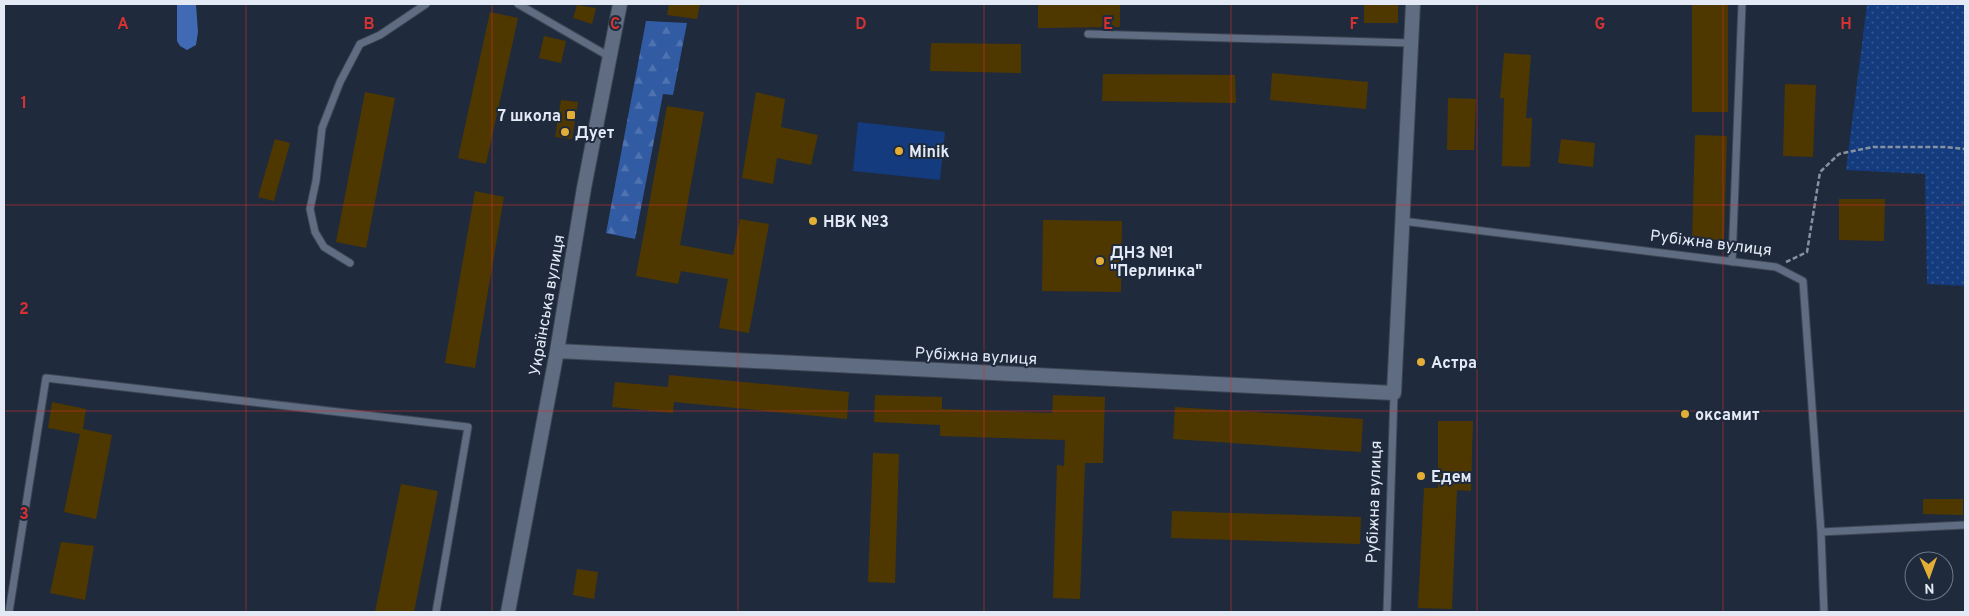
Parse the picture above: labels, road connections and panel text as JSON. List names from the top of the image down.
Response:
{
  "streets": {
    "street": ["Рубіжна вулиця", "Українська вулиця"]
  },
  "crossings": [
    ["Рубіжна вулиця", "Українська вулиця"]
  ],
  "places": {
    "transit": ["7 школа"],
    "other": [
      "Дует",
      "Minik",
      "НВК №3",
      "ДНЗ №1 \"Перлинка\"",
      "Астра",
      "оксамит",
      "Едем"
    ]
  },
  "north": "bottom",
  "grid": {
    "columns": [
      "A",
      "B",
      "C",
      "D",
      "E",
      "F",
      "G",
      "H"
    ],
    "rows": ["1", "2", "3"]
  }
}
